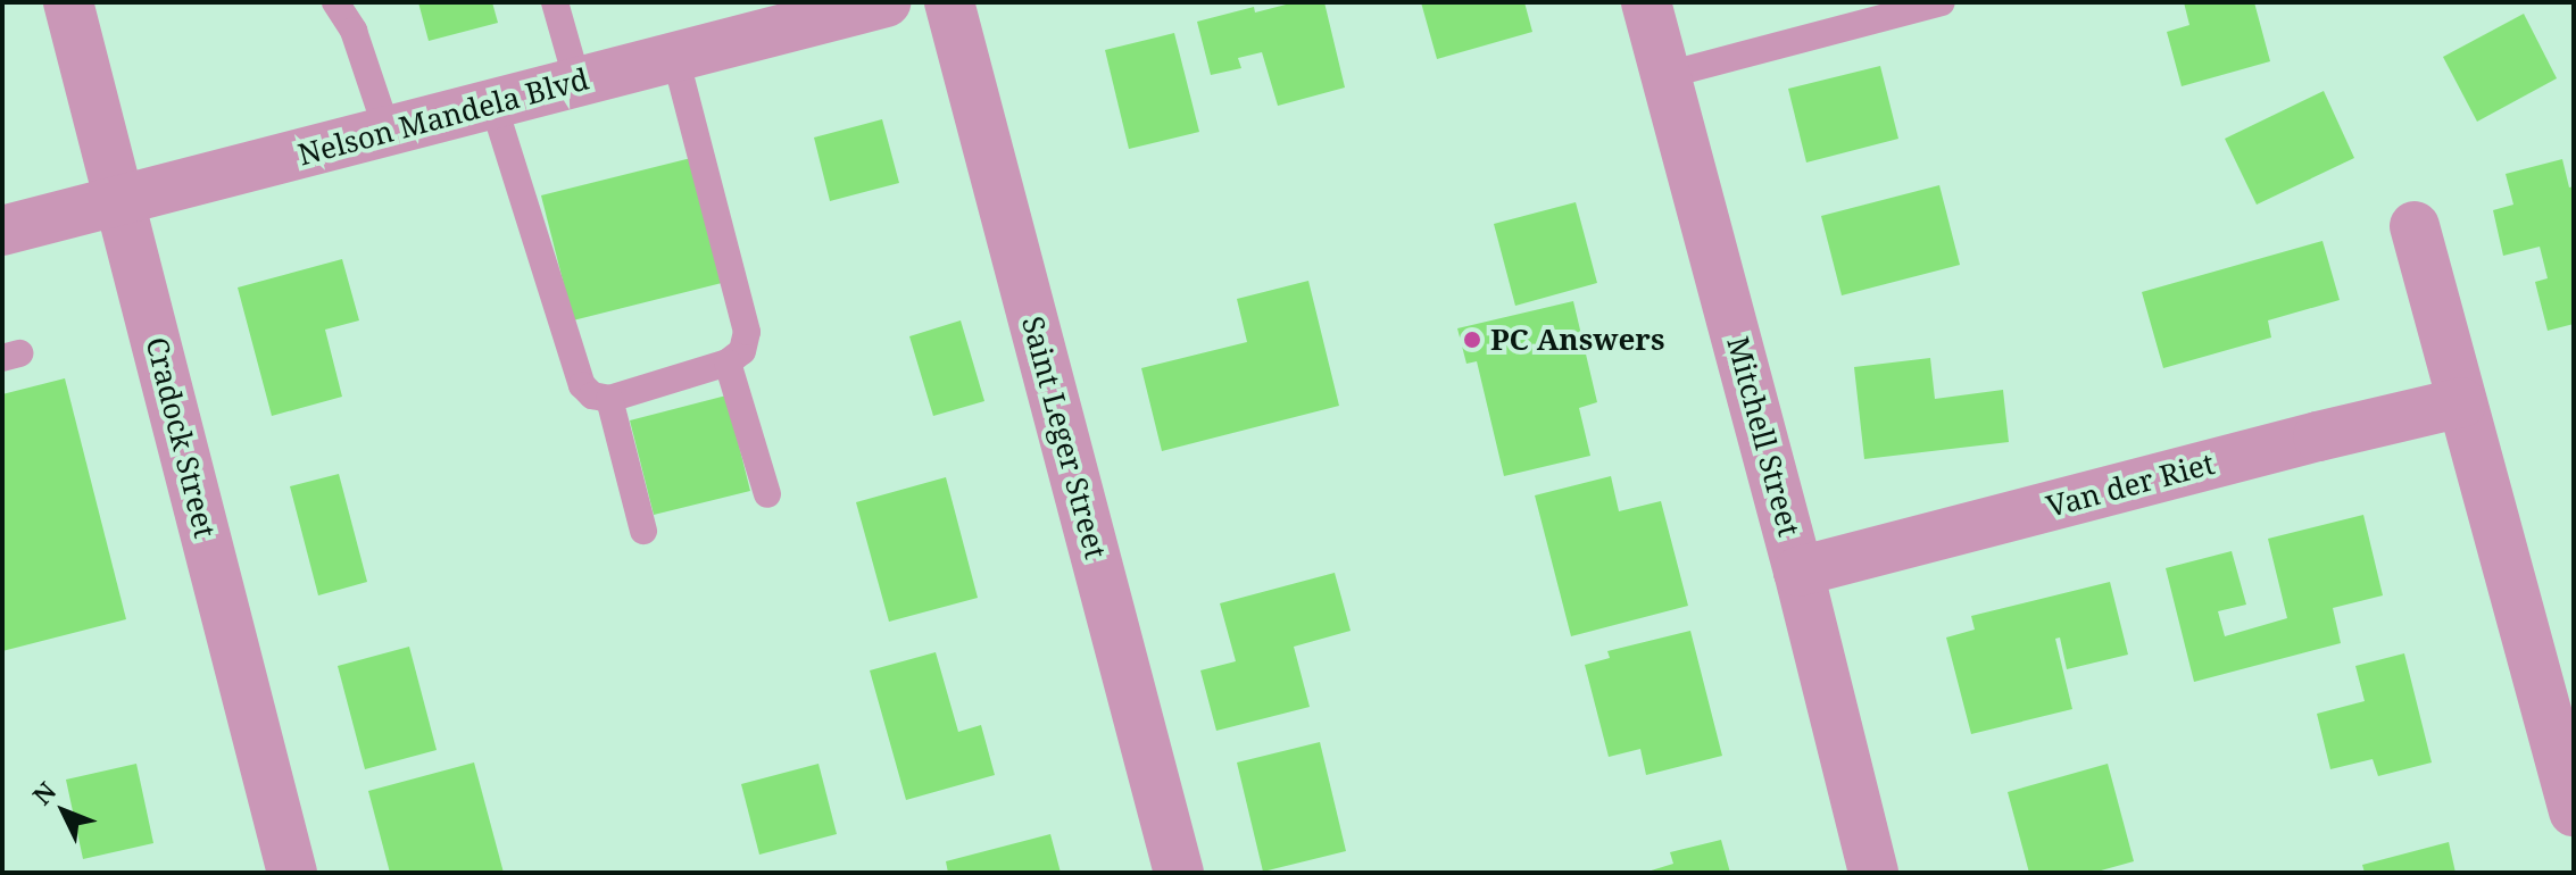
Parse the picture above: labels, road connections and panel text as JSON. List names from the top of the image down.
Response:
{
  "streets": {
    "street": [
      "Nelson Mandela Blvd",
      "Mitchell Street",
      "Cradock Street",
      "Saint Leger Street",
      "Van der Riet"
    ]
  },
  "crossings": [
    ["Nelson Mandela Blvd", "Cradock Street"],
    ["Mitchell Street", "Van der Riet"]
  ],
  "places": ["PC Answers"],
  "north": "top left"
}
